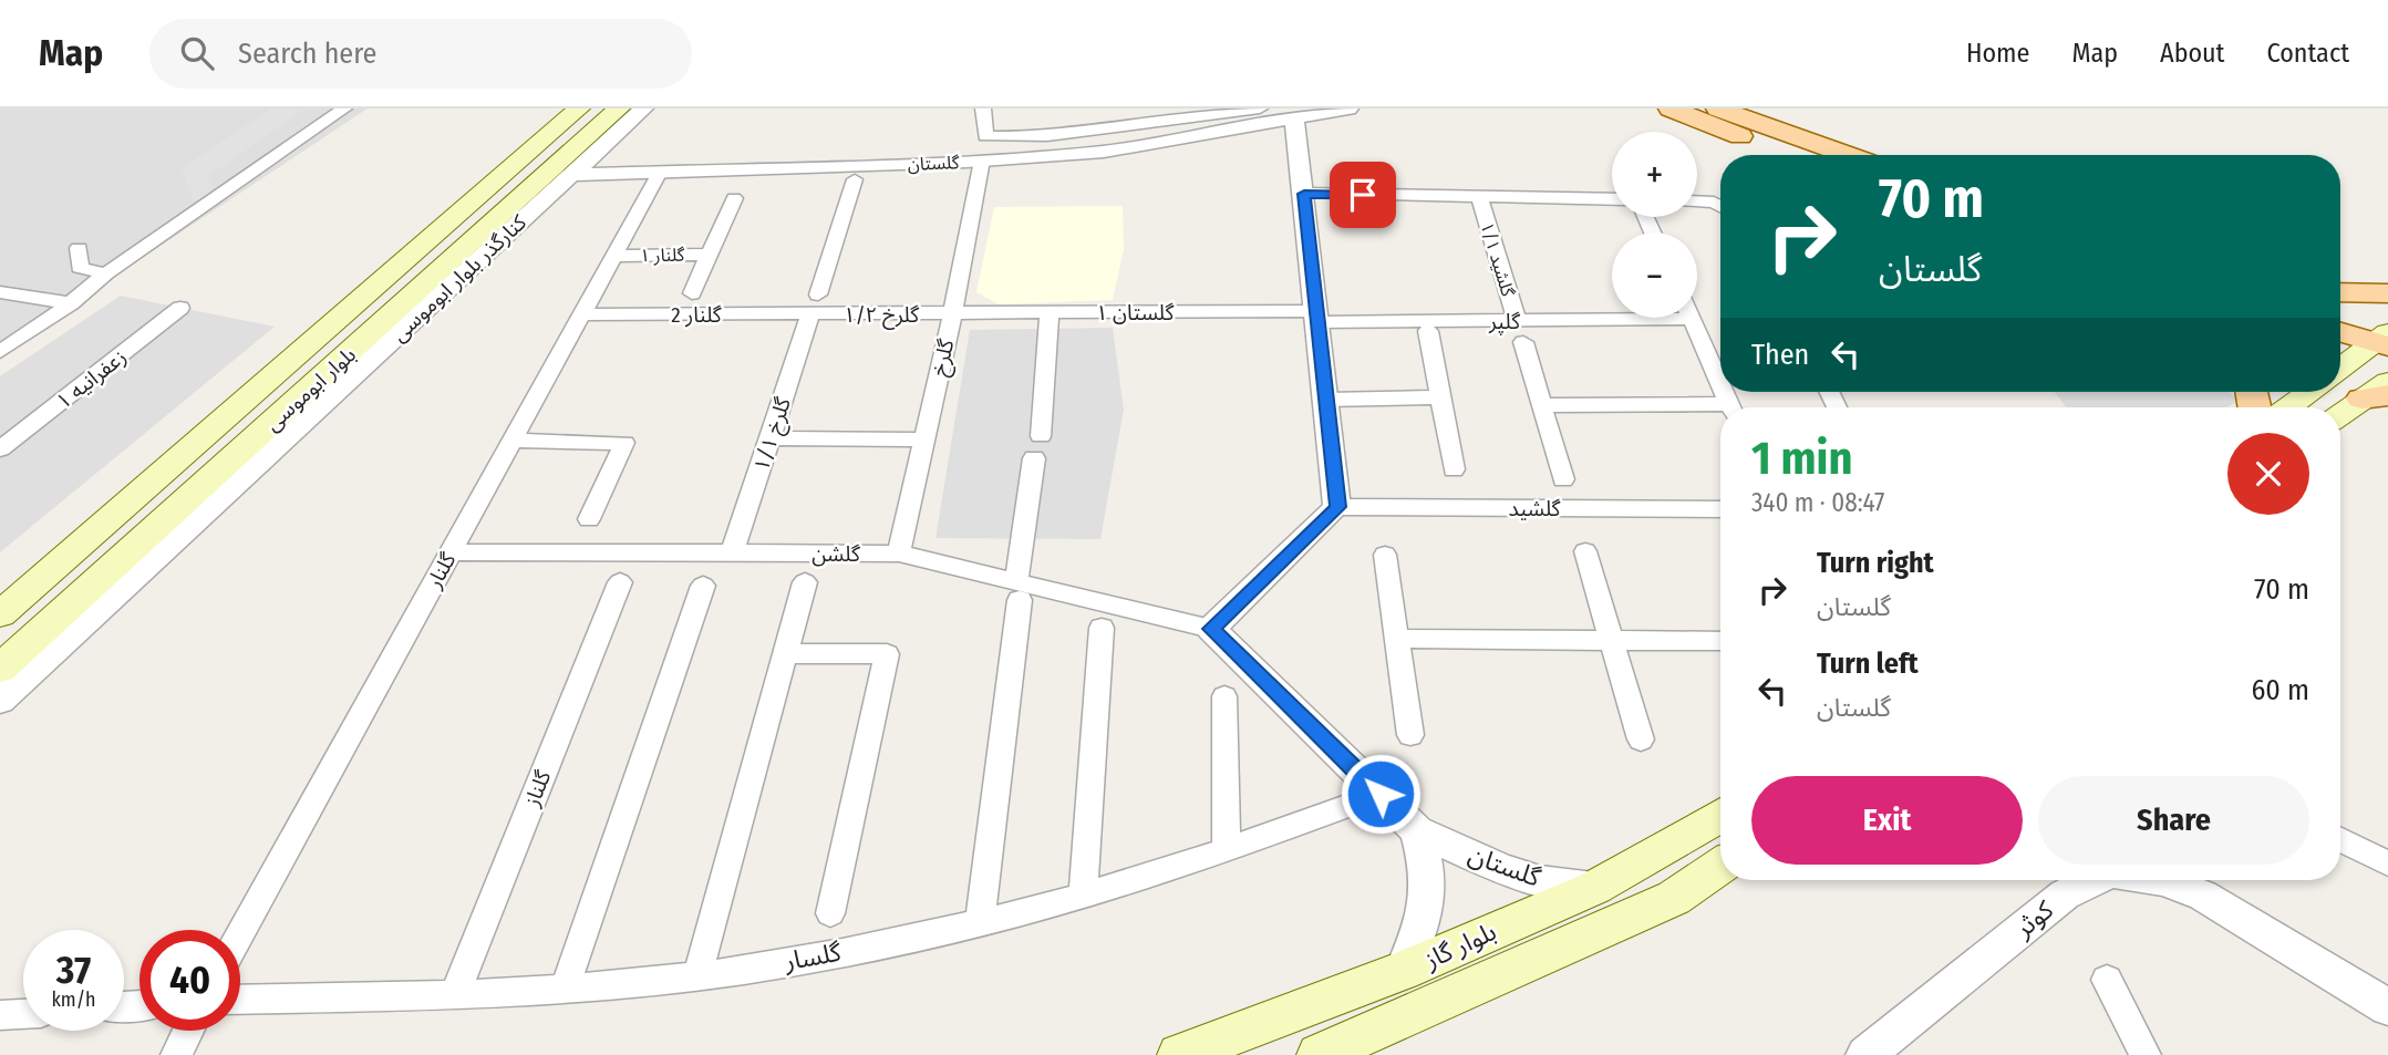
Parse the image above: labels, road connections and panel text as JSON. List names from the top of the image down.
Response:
{
  "streets": {
    "main road": ["بلوار ابوموسی", "بلوار گاز"],
    "street": [
      "گلستان",
      "گلنار ۱",
      "گلشید ۱/۱",
      "کنارگذر بلوار ابوموسی",
      "گلستان ۱",
      "گلنار 2",
      "گلرخ ۱/۲",
      "گلپر",
      "گلرخ",
      "زعفرانیه ۱",
      "گلرخ ۱/۱",
      "گلشید",
      "گلشن",
      "گلنار",
      "گلناز",
      "کوثر",
      "گلسار"
    ]
  },
  "crossings": [
    ["گلستان", "کنارگذر بلوار ابوموسی"],
    ["گلستان", "گلرخ"],
    ["گلستان", "گلشن"],
    ["گلستان", "گلنار"],
    ["گلستان", "بلوار گاز"],
    ["گلستان", "گلسار"],
    ["گلنار ۱", "گلنار"],
    ["گلشید ۱/۱", "گلپر"],
    ["گلستان ۱", "گلرخ ۱/۲"],
    ["گلستان ۱", "گلپر"],
    ["گلستان ۱", "گلرخ"],
    ["گلنار 2", "گلرخ ۱/۲"],
    ["گلنار 2", "گلرخ ۱/۱"],
    ["گلنار 2", "گلنار"],
    ["گلرخ ۱/۲", "گلرخ"],
    ["گلرخ ۱/۲", "گلرخ ۱/۱"],
    ["گلرخ", "گلشن"],
    ["گلرخ ۱/۱", "گلشن"],
    ["گلشن", "گلنار"],
    ["گلناز", "گلسار"]
  ],
  "page": {
    "header": "Map",
    "search": "Search here",
    "nav": [
      "Home",
      "Map",
      "About",
      "Contact"
    ],
    "map_buttons": ["+", "−"],
    "turn": ["70 m", "گلستان"],
    "then": "Then",
    "heading": ["1 min", "340 m · 08:47"],
    "list": [
      {
        "name": "Turn right",
        "note": "گلستان",
        "value": "70 m"
      },
      {
        "name": "Turn left",
        "note": "گلستان",
        "value": "60 m"
      }
    ],
    "buttons": ["Exit", "Share"],
    "speed": "37 km/h",
    "limit": "40"
  }
}
